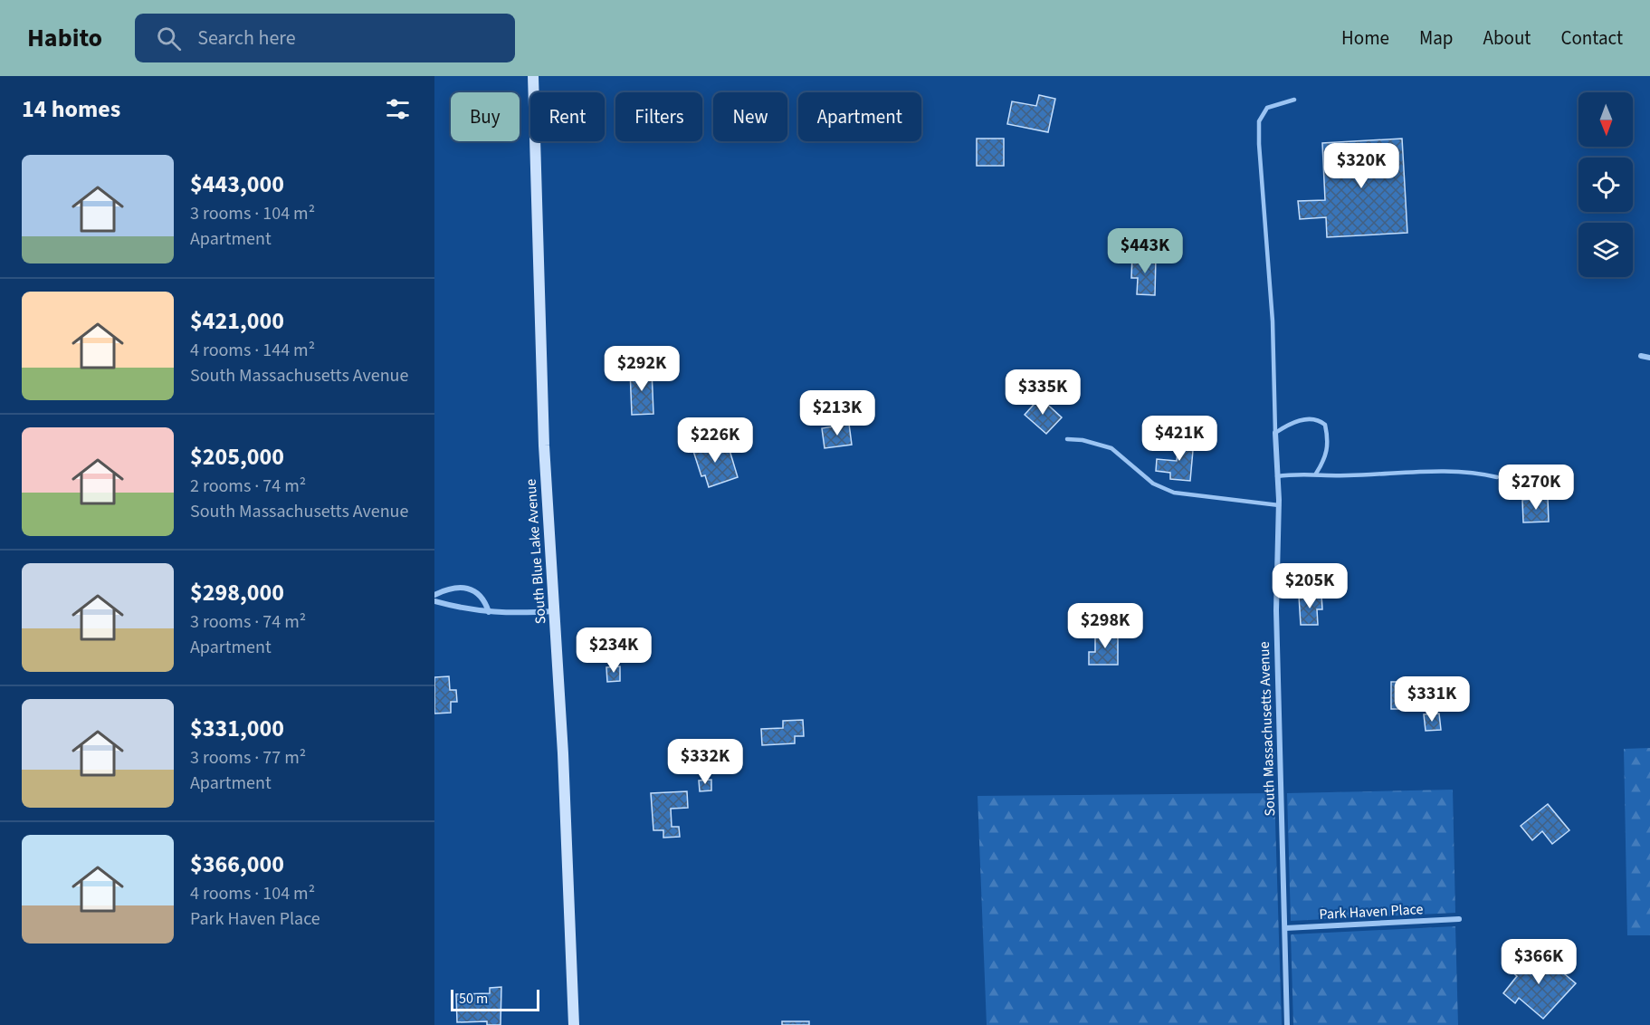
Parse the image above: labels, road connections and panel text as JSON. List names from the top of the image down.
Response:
{
  "streets": {
    "main road": ["South Blue Lake Avenue"],
    "street": ["South Massachusetts Avenue", "Park Haven Place"]
  },
  "crossings": [
    ["South Massachusetts Avenue", "Park Haven Place"]
  ],
  "scale_bar": "50 m",
  "north": "bottom",
  "page": {
    "header": "Habito",
    "search": "Search here",
    "nav": [
      "Home",
      "Map",
      "About",
      "Contact"
    ],
    "heading": "14 homes",
    "chip": [
      "Buy",
      "Rent",
      "Filters",
      "New",
      "Apartment"
    ],
    "list": [
      {
        "name": "$443,000",
        "note": "3 rooms · 104 m² · Apartment"
      },
      {
        "name": "$421,000",
        "note": "4 rooms · 144 m² · South Massachusetts Avenue"
      },
      {
        "name": "$205,000",
        "note": "2 rooms · 74 m² · South Massachusetts Avenue"
      },
      {
        "name": "$298,000",
        "note": "3 rooms · 74 m² · Apartment"
      },
      {
        "name": "$331,000",
        "note": "3 rooms · 77 m² · Apartment"
      },
      {
        "name": "$366,000",
        "note": "4 rooms · 104 m² · Park Haven Place"
      }
    ],
    "price": [
      "$320K",
      "$443K",
      "$292K",
      "$335K",
      "$213K",
      "$421K",
      "$226K",
      "$270K",
      "$205K",
      "$298K",
      "$234K",
      "$331K",
      "$332K",
      "$366K"
    ],
    "scale": "50 m"
  }
}
